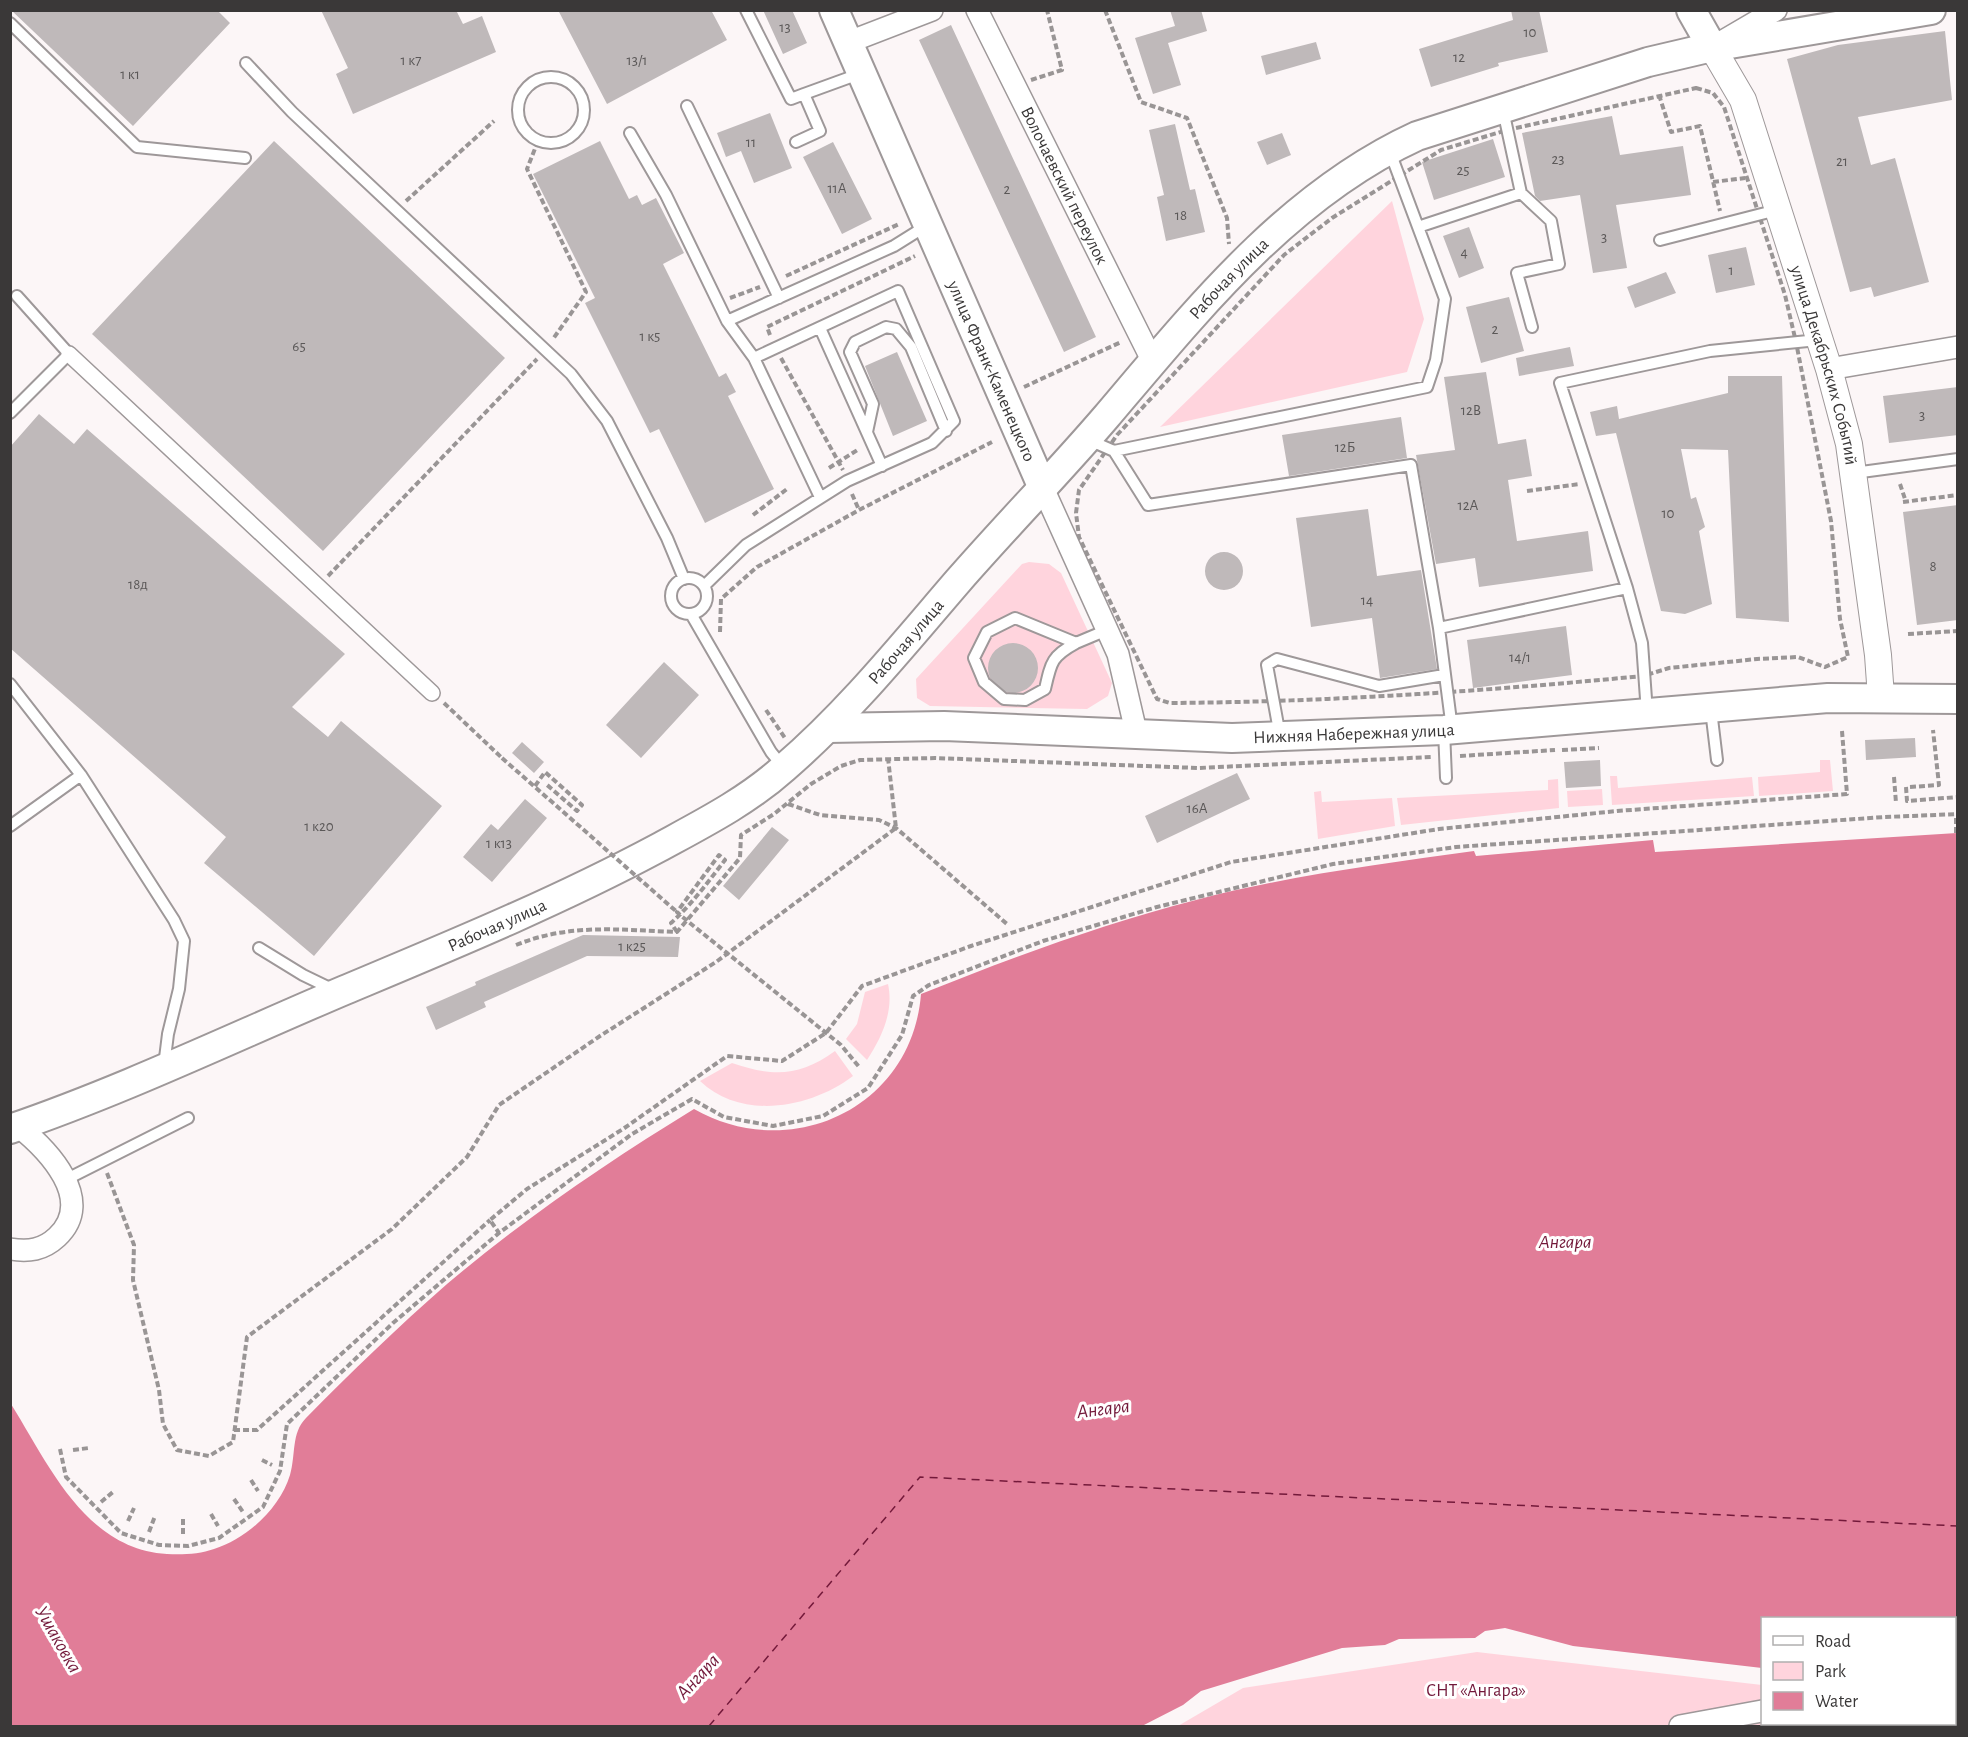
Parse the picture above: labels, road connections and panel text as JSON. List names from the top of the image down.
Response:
{
  "streets": {
    "main road": ["Рабочая улица", "улица Франк-Каменецкого", "Нижняя Набережная улица"],
    "street": ["Волочаевский переулок", "улица Декабрьских Событий"]
  },
  "crossings": [
    ["Волочаевский переулок", "Рабочая улица"],
    ["Рабочая улица", "улица Декабрьских Событий"],
    ["Рабочая улица", "улица Франк-Каменецкого"],
    ["Рабочая улица", "Нижняя Набережная улица"],
    ["улица Декабрьских Событий", "Нижняя Набережная улица"],
    ["улица Франк-Каменецкого", "Нижняя Набережная улица"]
  ],
  "water": ["Ангара", "Ушаковка"],
  "parks": ["СНТ «Ангара»"],
  "house_numbers": [
    "13",
    "10",
    "12",
    "1 к7",
    "13/1",
    "1 к1",
    "11",
    "23",
    "21",
    "25",
    "11А",
    "2",
    "18",
    "3",
    "4",
    "1",
    "2",
    "1 к5",
    "65",
    "12В",
    "3",
    "12Б",
    "12А",
    "10",
    "8",
    "18д",
    "14",
    "14/1",
    "16А",
    "1 к20",
    "1 к13",
    "1 к25"
  ],
  "legend": ["Road", "Park", "Water"]
}
